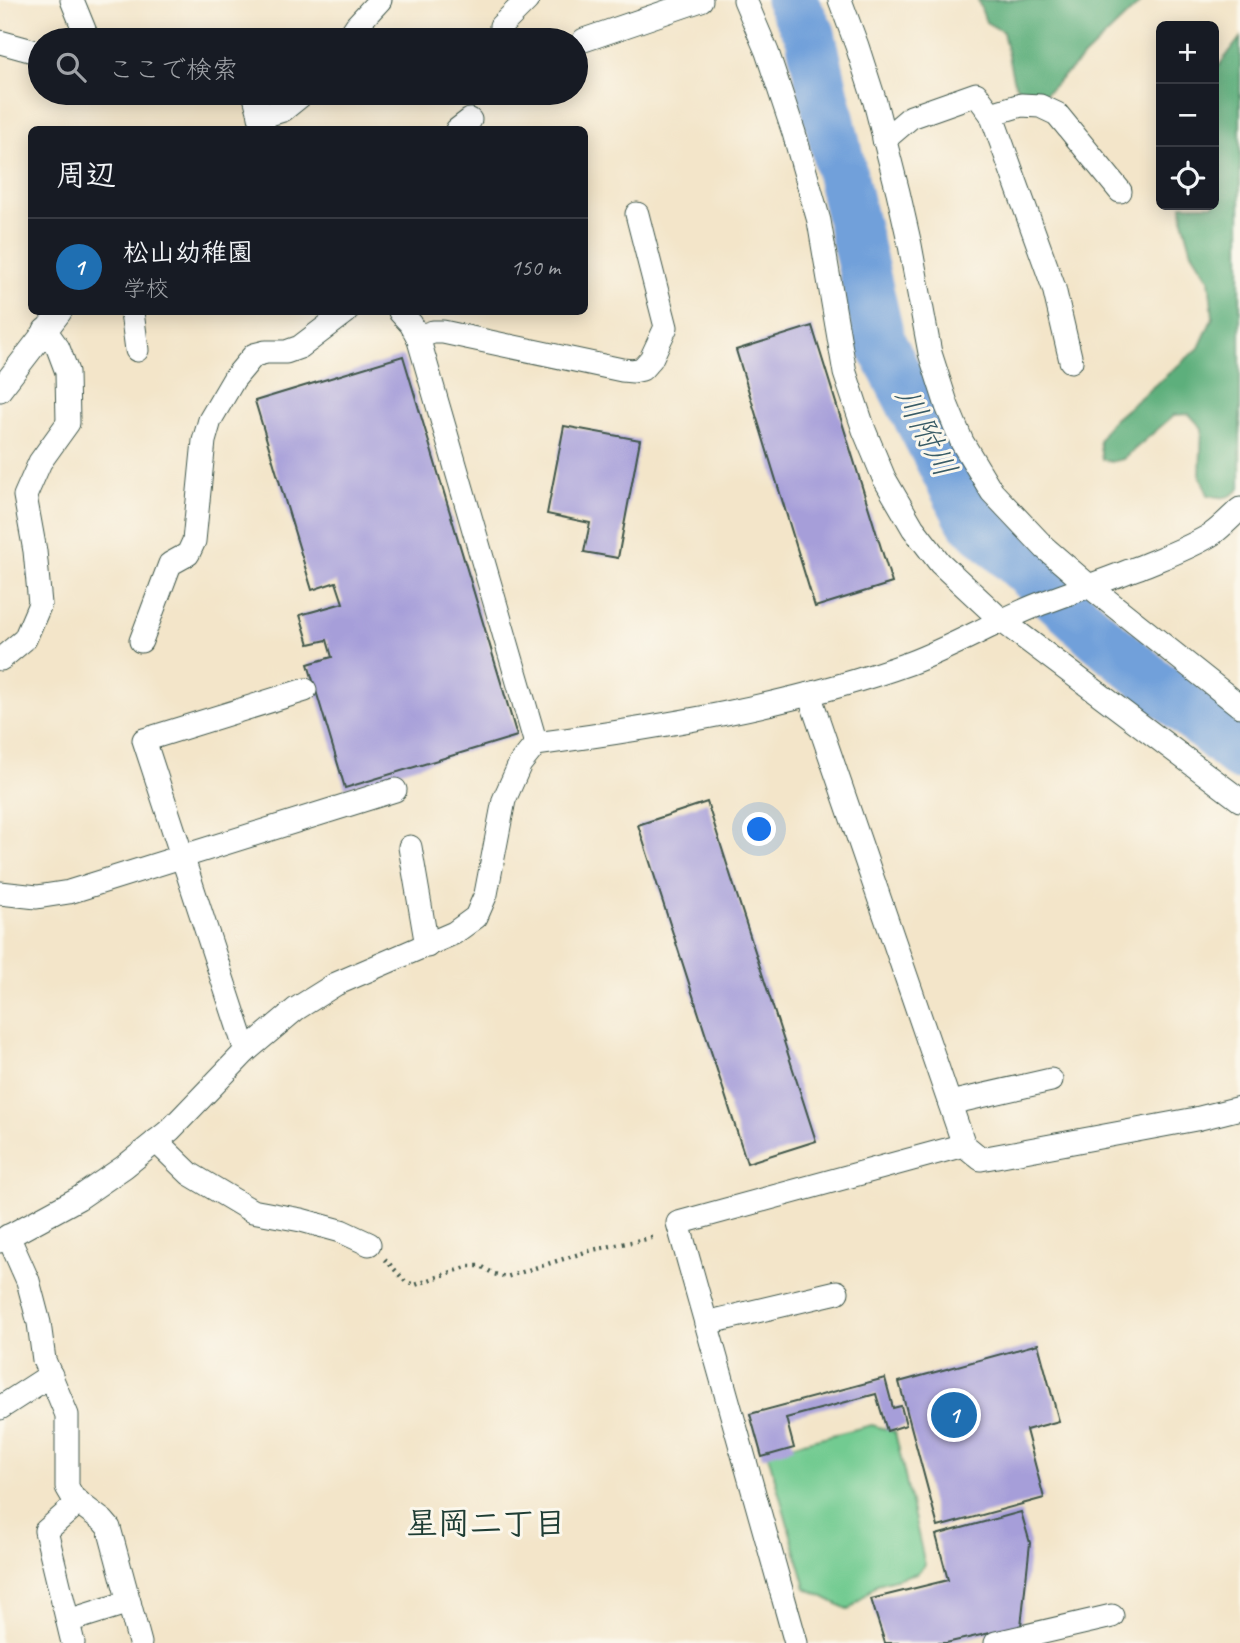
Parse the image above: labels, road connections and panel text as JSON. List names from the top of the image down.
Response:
{
  "districts": ["星岡二丁目"],
  "water": ["川附川"],
  "page": {
    "map_buttons": ["+", "−"],
    "search": "ここで検索",
    "heading": "周辺",
    "list": [
      {
        "mark": "1",
        "name": "松山幼稚園",
        "note": "学校",
        "value": "150 m"
      }
    ],
    "pins": "1"
  }
}
